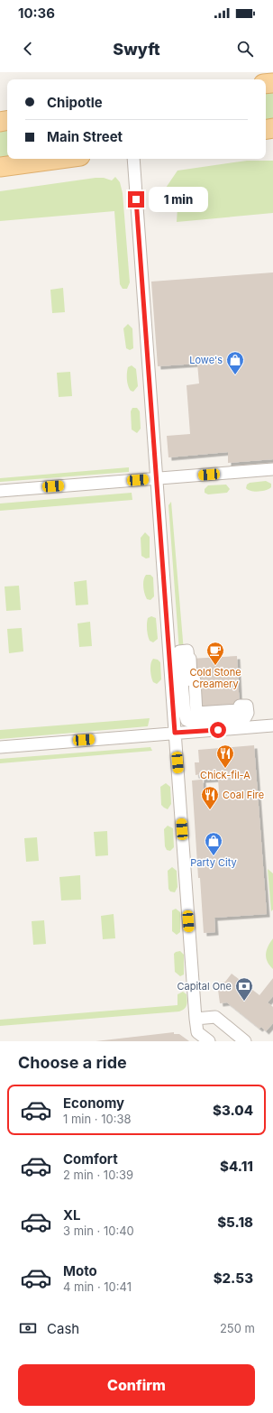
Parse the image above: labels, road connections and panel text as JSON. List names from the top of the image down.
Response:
{
  "places": {
    "shop": ["Lowe's", "Party City"],
    "cafe": ["Cold Stone Creamery"],
    "restaurant": ["Chick-fil-A", "Coal Fire"],
    "bank": ["Capital One"]
  },
  "page": {
    "status": "10:36",
    "header": "Swyft",
    "banner": ["Chipotle", "Main Street"],
    "bubble": "1 min",
    "heading": "Choose a ride",
    "list": [
      {
        "name": "Economy",
        "note": "1 min · 10:38",
        "value": "$3.04"
      },
      {
        "name": "Comfort",
        "note": "2 min · 10:39",
        "value": "$4.11"
      },
      {
        "name": "XL",
        "note": "3 min · 10:40",
        "value": "$5.18"
      },
      {
        "name": "Moto",
        "note": "4 min · 10:41",
        "value": "$2.53"
      }
    ],
    "pay": ["Cash", "250 m"],
    "buttons": "Confirm"
  }
}
